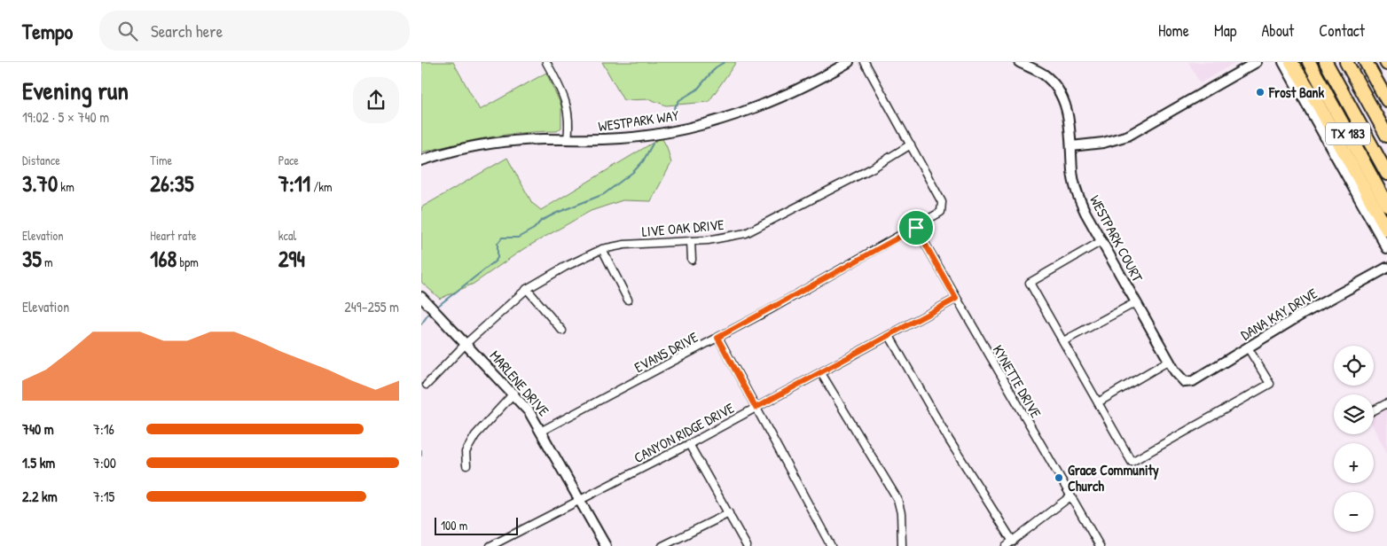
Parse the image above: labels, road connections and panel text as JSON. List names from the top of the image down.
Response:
{
  "streets": {
    "highway": ["TX 183"],
    "street": [
      "WESTPARK WAY",
      "LIVE OAK DRIVE",
      "WESTPARK COURT",
      "DANA KAY DRIVE",
      "EVANS DRIVE",
      "KYNETTE DRIVE",
      "MARLENE DRIVE",
      "CANYON RIDGE DRIVE"
    ]
  },
  "crossings": [
    ["LIVE OAK DRIVE", "EVANS DRIVE"],
    ["LIVE OAK DRIVE", "MARLENE DRIVE"],
    ["WESTPARK COURT", "DANA KAY DRIVE"],
    ["EVANS DRIVE", "KYNETTE DRIVE"],
    ["EVANS DRIVE", "MARLENE DRIVE"],
    ["KYNETTE DRIVE", "CANYON RIDGE DRIVE"],
    ["MARLENE DRIVE", "CANYON RIDGE DRIVE"]
  ],
  "places": ["Frost Bank", "Grace Community Church"],
  "scale_bar": "100 m",
  "page": {
    "header": "Tempo",
    "search": "Search here",
    "nav": [
      "Home",
      "Map",
      "About",
      "Contact"
    ],
    "heading": ["Evening run", "19:02 · 5 × 740 m"],
    "stats": [
      ["Distance", "3.70 km"],
      ["Time", "26:35"],
      ["Pace", "7:11 /km"],
      ["Elevation", "35 m"],
      ["Heart rate", "168 bpm"],
      ["kcal", "294"]
    ],
    "chart": ["Elevation", "249–255 m"],
    "map_buttons": ["+", "−"],
    "list": [
      {
        "name": "740 m",
        "note": "7:16"
      },
      {
        "name": "1.5 km",
        "note": "7:00"
      },
      {
        "name": "2.2 km",
        "note": "7:15"
      }
    ],
    "scale": "100 m"
  }
}
